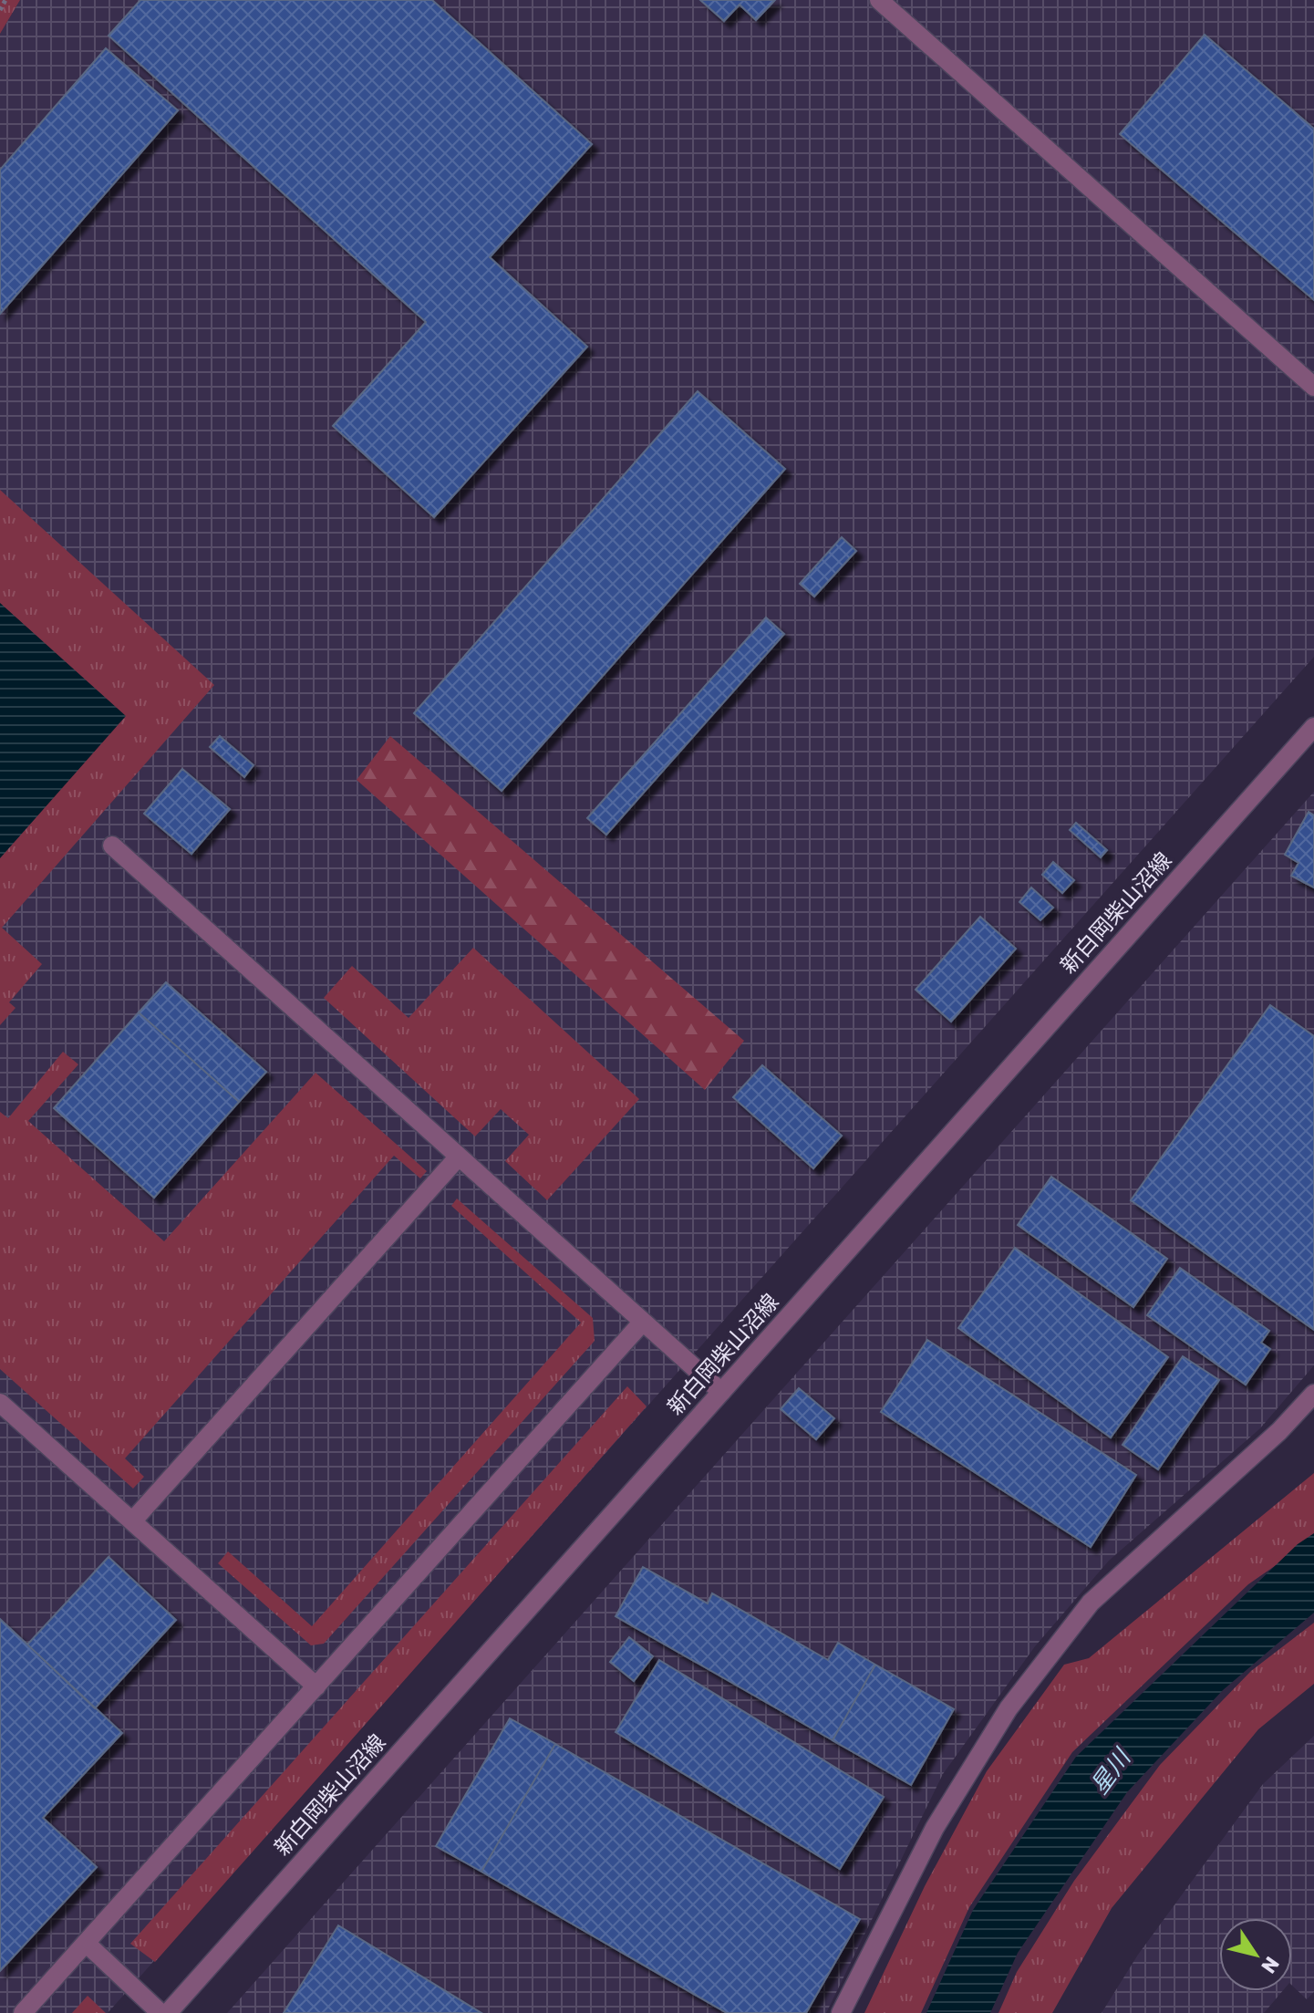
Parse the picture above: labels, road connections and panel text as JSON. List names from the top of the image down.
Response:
{
  "streets": {
    "street": ["新白岡柴山沼線"]
  },
  "water": ["星川"],
  "north": "bottom right"
}
